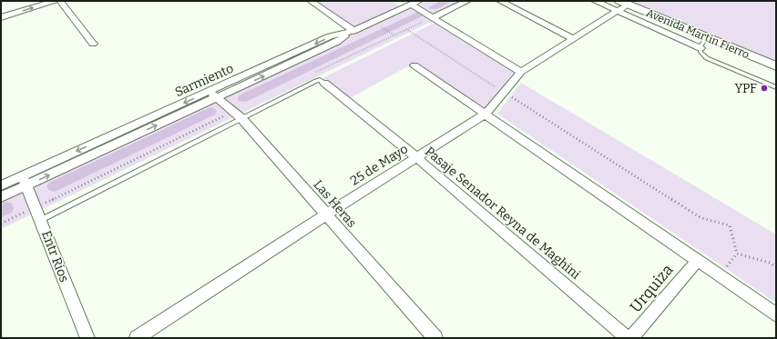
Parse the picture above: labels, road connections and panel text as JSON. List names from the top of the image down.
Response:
{
  "streets": {
    "main road": ["Avenida Martin Fierro"],
    "street": [
      "25 de Mayo",
      "Las Heras",
      "Pasaje Senador Reyna de Maghini",
      "Entr Rios",
      "Urquiza"
    ]
  },
  "crossings": [
    ["Avenida Martin Fierro", "25 de Mayo"],
    ["25 de Mayo", "Las Heras"],
    ["25 de Mayo", "Pasaje Senador Reyna de Maghini"]
  ],
  "places": ["YPF"]
}
